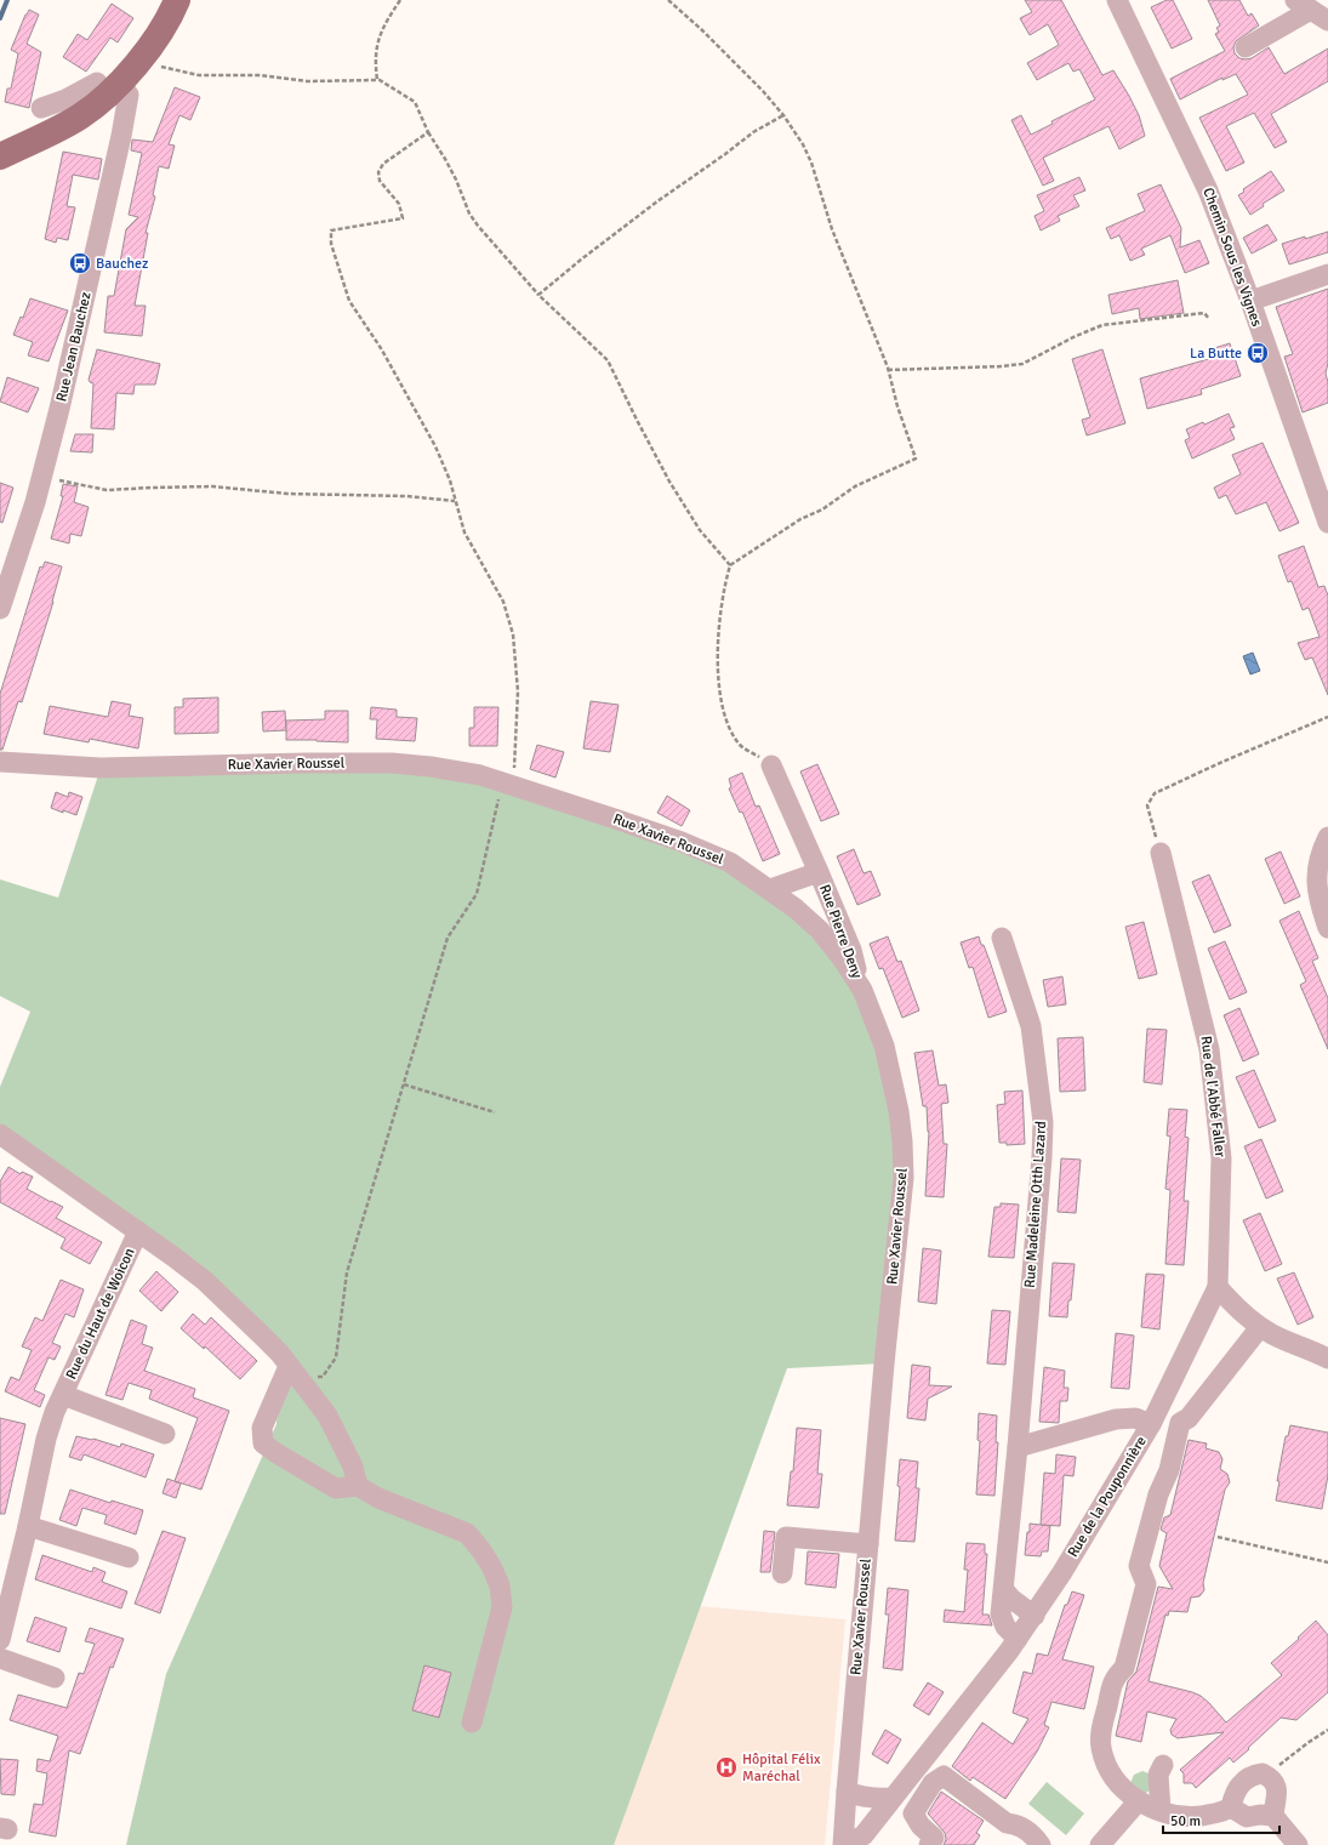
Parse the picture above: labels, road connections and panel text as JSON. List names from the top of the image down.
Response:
{
  "streets": {
    "street": [
      "Chemin Sous les Vignes",
      "Rue Jean Bauchez",
      "Rue Xavier Roussel",
      "Rue Pierre Deny",
      "Rue de l'Abbé Faller",
      "Rue Madeleine Otth Lazard",
      "Rue du Haut de Woicon",
      "Rue de la Pouponnière"
    ]
  },
  "crossings": [
    ["Rue Xavier Roussel", "Rue Pierre Deny"],
    ["Rue Xavier Roussel", "Rue de la Pouponnière"],
    ["Rue de l'Abbé Faller", "Rue de la Pouponnière"],
    ["Rue Madeleine Otth Lazard", "Rue de la Pouponnière"]
  ],
  "places": {
    "bus stop": ["Bauchez", "La Butte"],
    "hospital": ["Hôpital Félix Maréchal"]
  },
  "scale_bar": "50 m"
}
